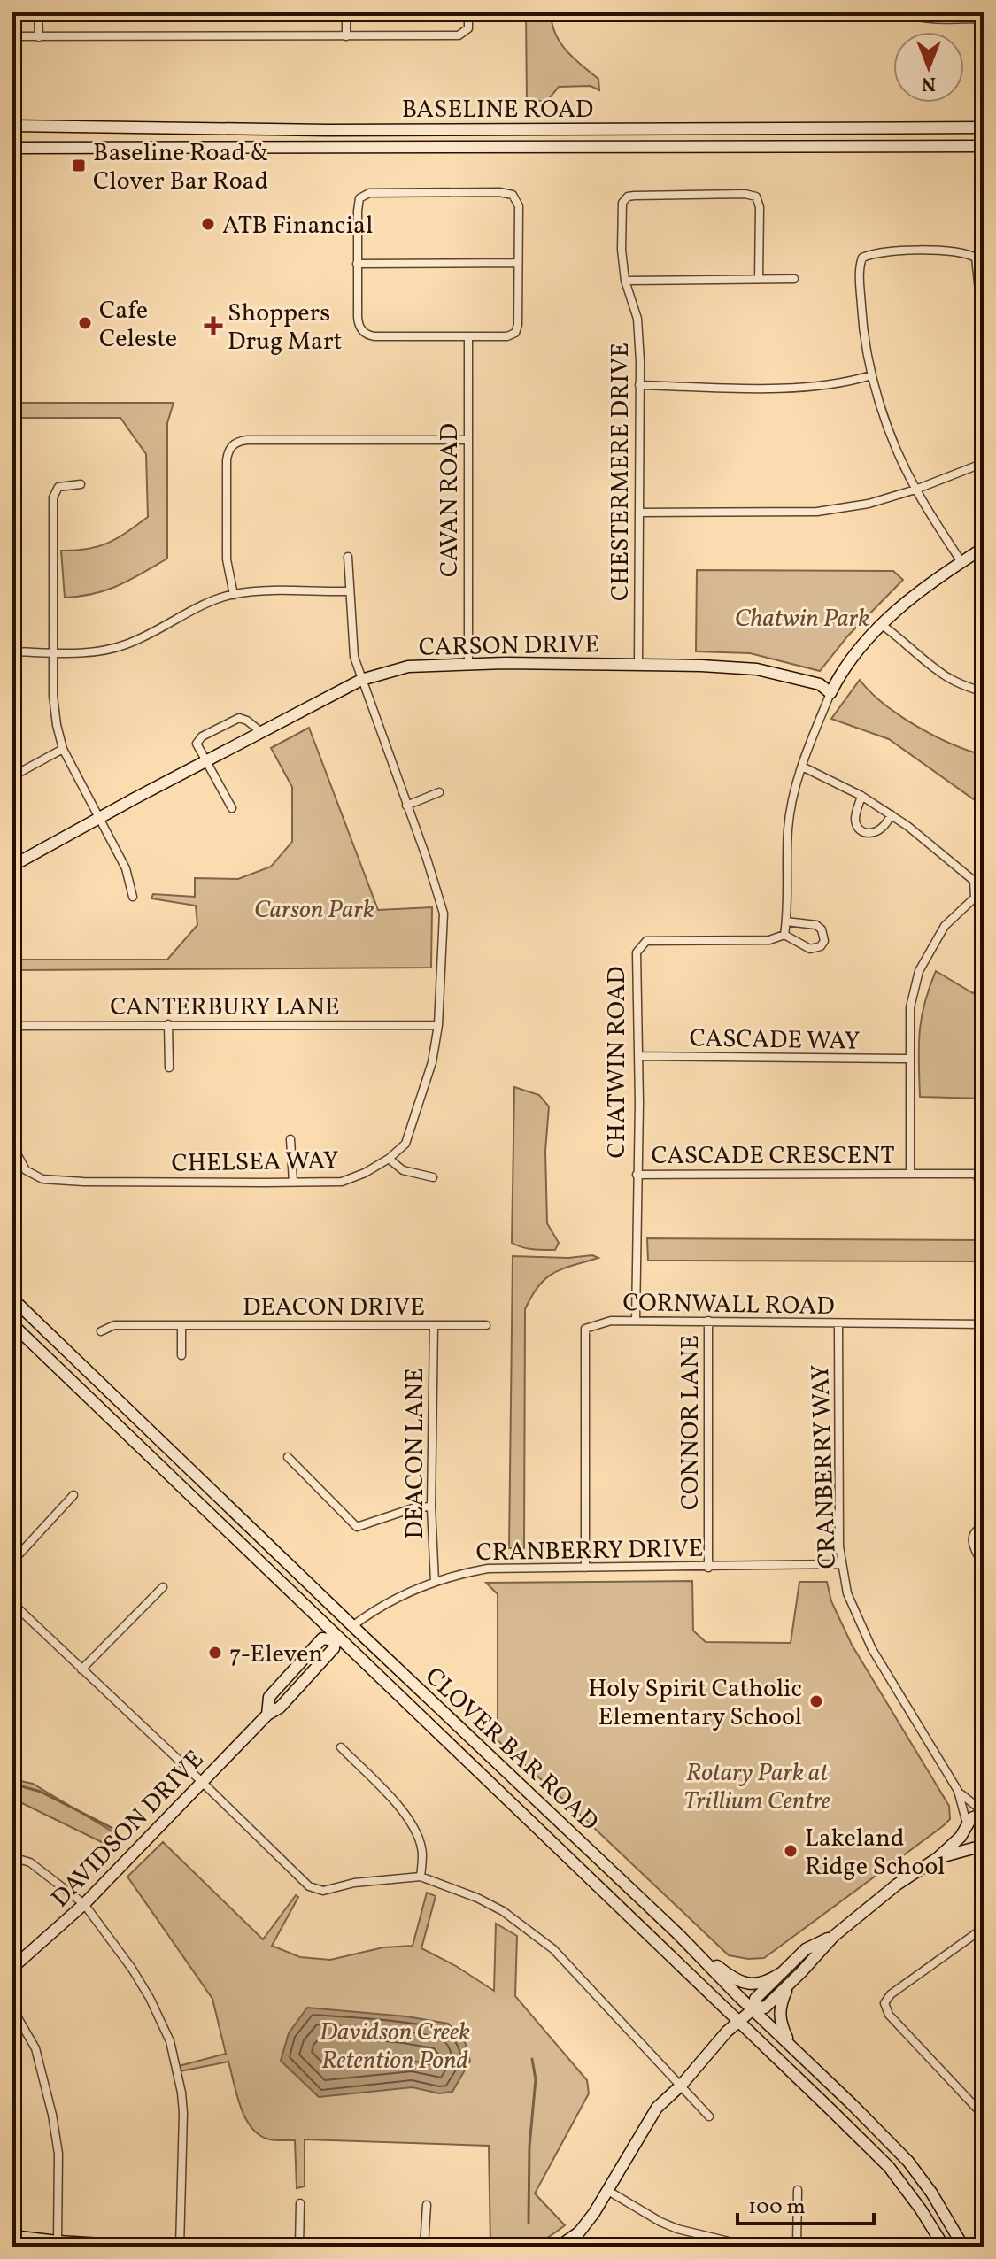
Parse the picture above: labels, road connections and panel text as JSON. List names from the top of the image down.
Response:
{
  "streets": {
    "main road": [
      "BASELINE ROAD",
      "CARSON DRIVE",
      "CLOVER BAR ROAD",
      "DAVIDSON DRIVE"
    ],
    "street": [
      "CHESTERMERE DRIVE",
      "CAVAN ROAD",
      "CANTERBURY LANE",
      "CASCADE WAY",
      "CHATWIN ROAD",
      "CASCADE CRESCENT",
      "CHELSEA WAY",
      "CORNWALL ROAD",
      "DEACON DRIVE",
      "CONNOR LANE",
      "DEACON LANE",
      "CRANBERRY WAY",
      "CRANBERRY DRIVE"
    ]
  },
  "crossings": [
    ["CHESTERMERE DRIVE", "CARSON DRIVE"],
    ["CAVAN ROAD", "CARSON DRIVE"],
    ["CARSON DRIVE", "CHELSEA WAY"],
    ["CANTERBURY LANE", "CHELSEA WAY"],
    ["CASCADE WAY", "CHATWIN ROAD"],
    ["CASCADE WAY", "CASCADE CRESCENT"],
    ["CHATWIN ROAD", "CASCADE CRESCENT"],
    ["CHATWIN ROAD", "CORNWALL ROAD"],
    ["CORNWALL ROAD", "CONNOR LANE"],
    ["CORNWALL ROAD", "CRANBERRY WAY"],
    ["CORNWALL ROAD", "CRANBERRY DRIVE"],
    ["DEACON DRIVE", "DEACON LANE"],
    ["CONNOR LANE", "CRANBERRY DRIVE"],
    ["DEACON LANE", "CRANBERRY DRIVE"],
    ["CRANBERRY WAY", "CRANBERRY DRIVE"],
    ["CRANBERRY DRIVE", "CLOVER BAR ROAD"],
    ["CLOVER BAR ROAD", "DAVIDSON DRIVE"]
  ],
  "parks": [
    "Chatwin Park",
    "Carson Park",
    "Rotary Park at Trillium Centre",
    "Davidson Creek Retention Pond"
  ],
  "places": {
    "transit": ["Baseline Road & Clover Bar Road"],
    "other": [
      "ATB Financial",
      "Cafe Celeste",
      "7-Eleven",
      "Holy Spirit Catholic Elementary School",
      "Lakeland Ridge School"
    ],
    "health": ["Shoppers Drug Mart"]
  },
  "scale_bar": "100 m",
  "north": "bottom"
}
